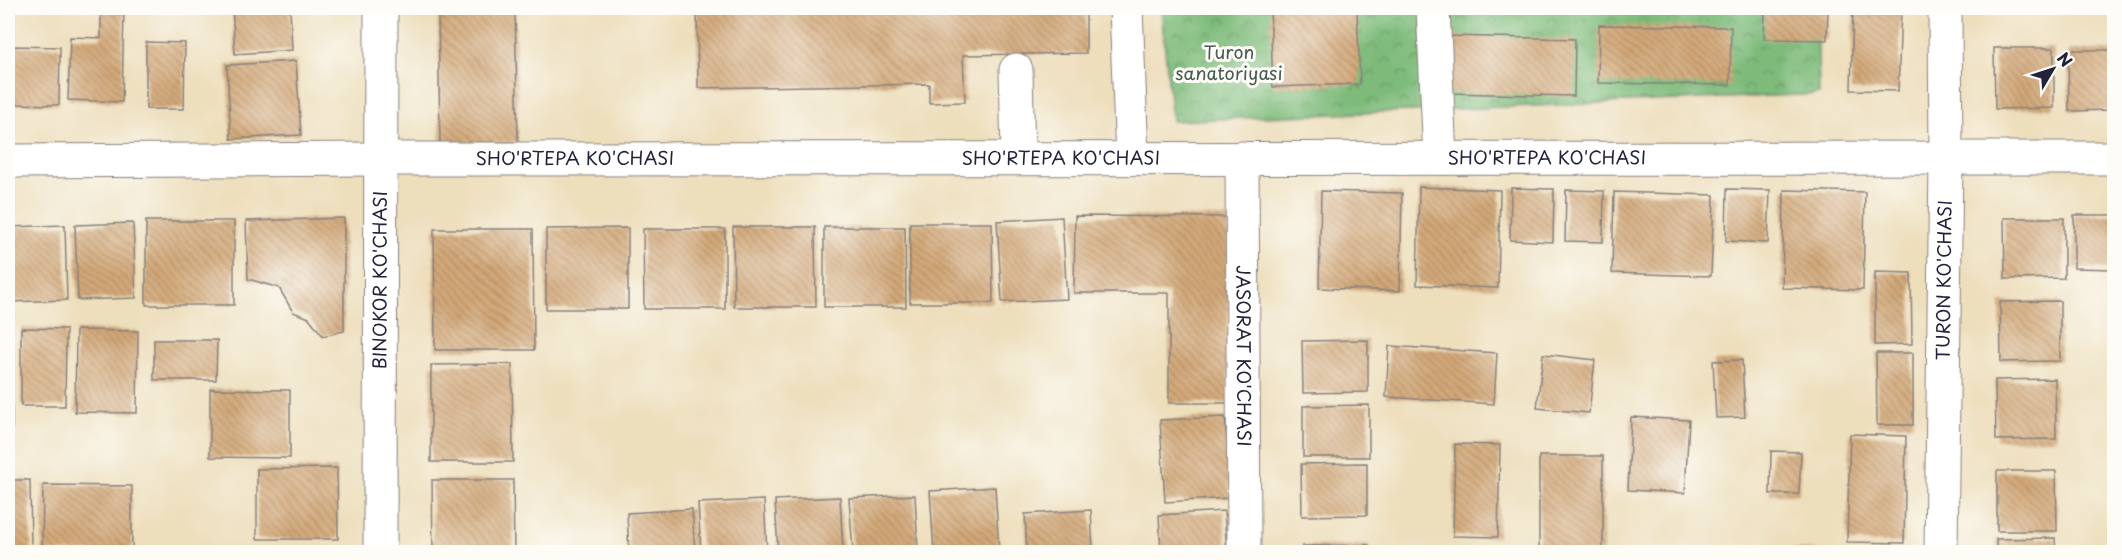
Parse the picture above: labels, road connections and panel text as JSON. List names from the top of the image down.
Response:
{
  "streets": {
    "street": [
      "SHO'RTEPA KO'CHASI",
      "BINOKOR KO'CHASI",
      "TURON KO'CHASI",
      "JASORAT KO'CHASI"
    ]
  },
  "crossings": [
    ["SHO'RTEPA KO'CHASI", "BINOKOR KO'CHASI"],
    ["SHO'RTEPA KO'CHASI", "TURON KO'CHASI"],
    ["SHO'RTEPA KO'CHASI", "JASORAT KO'CHASI"]
  ],
  "parks": ["Turon sanatoriyasi"],
  "north": "top right"
}
